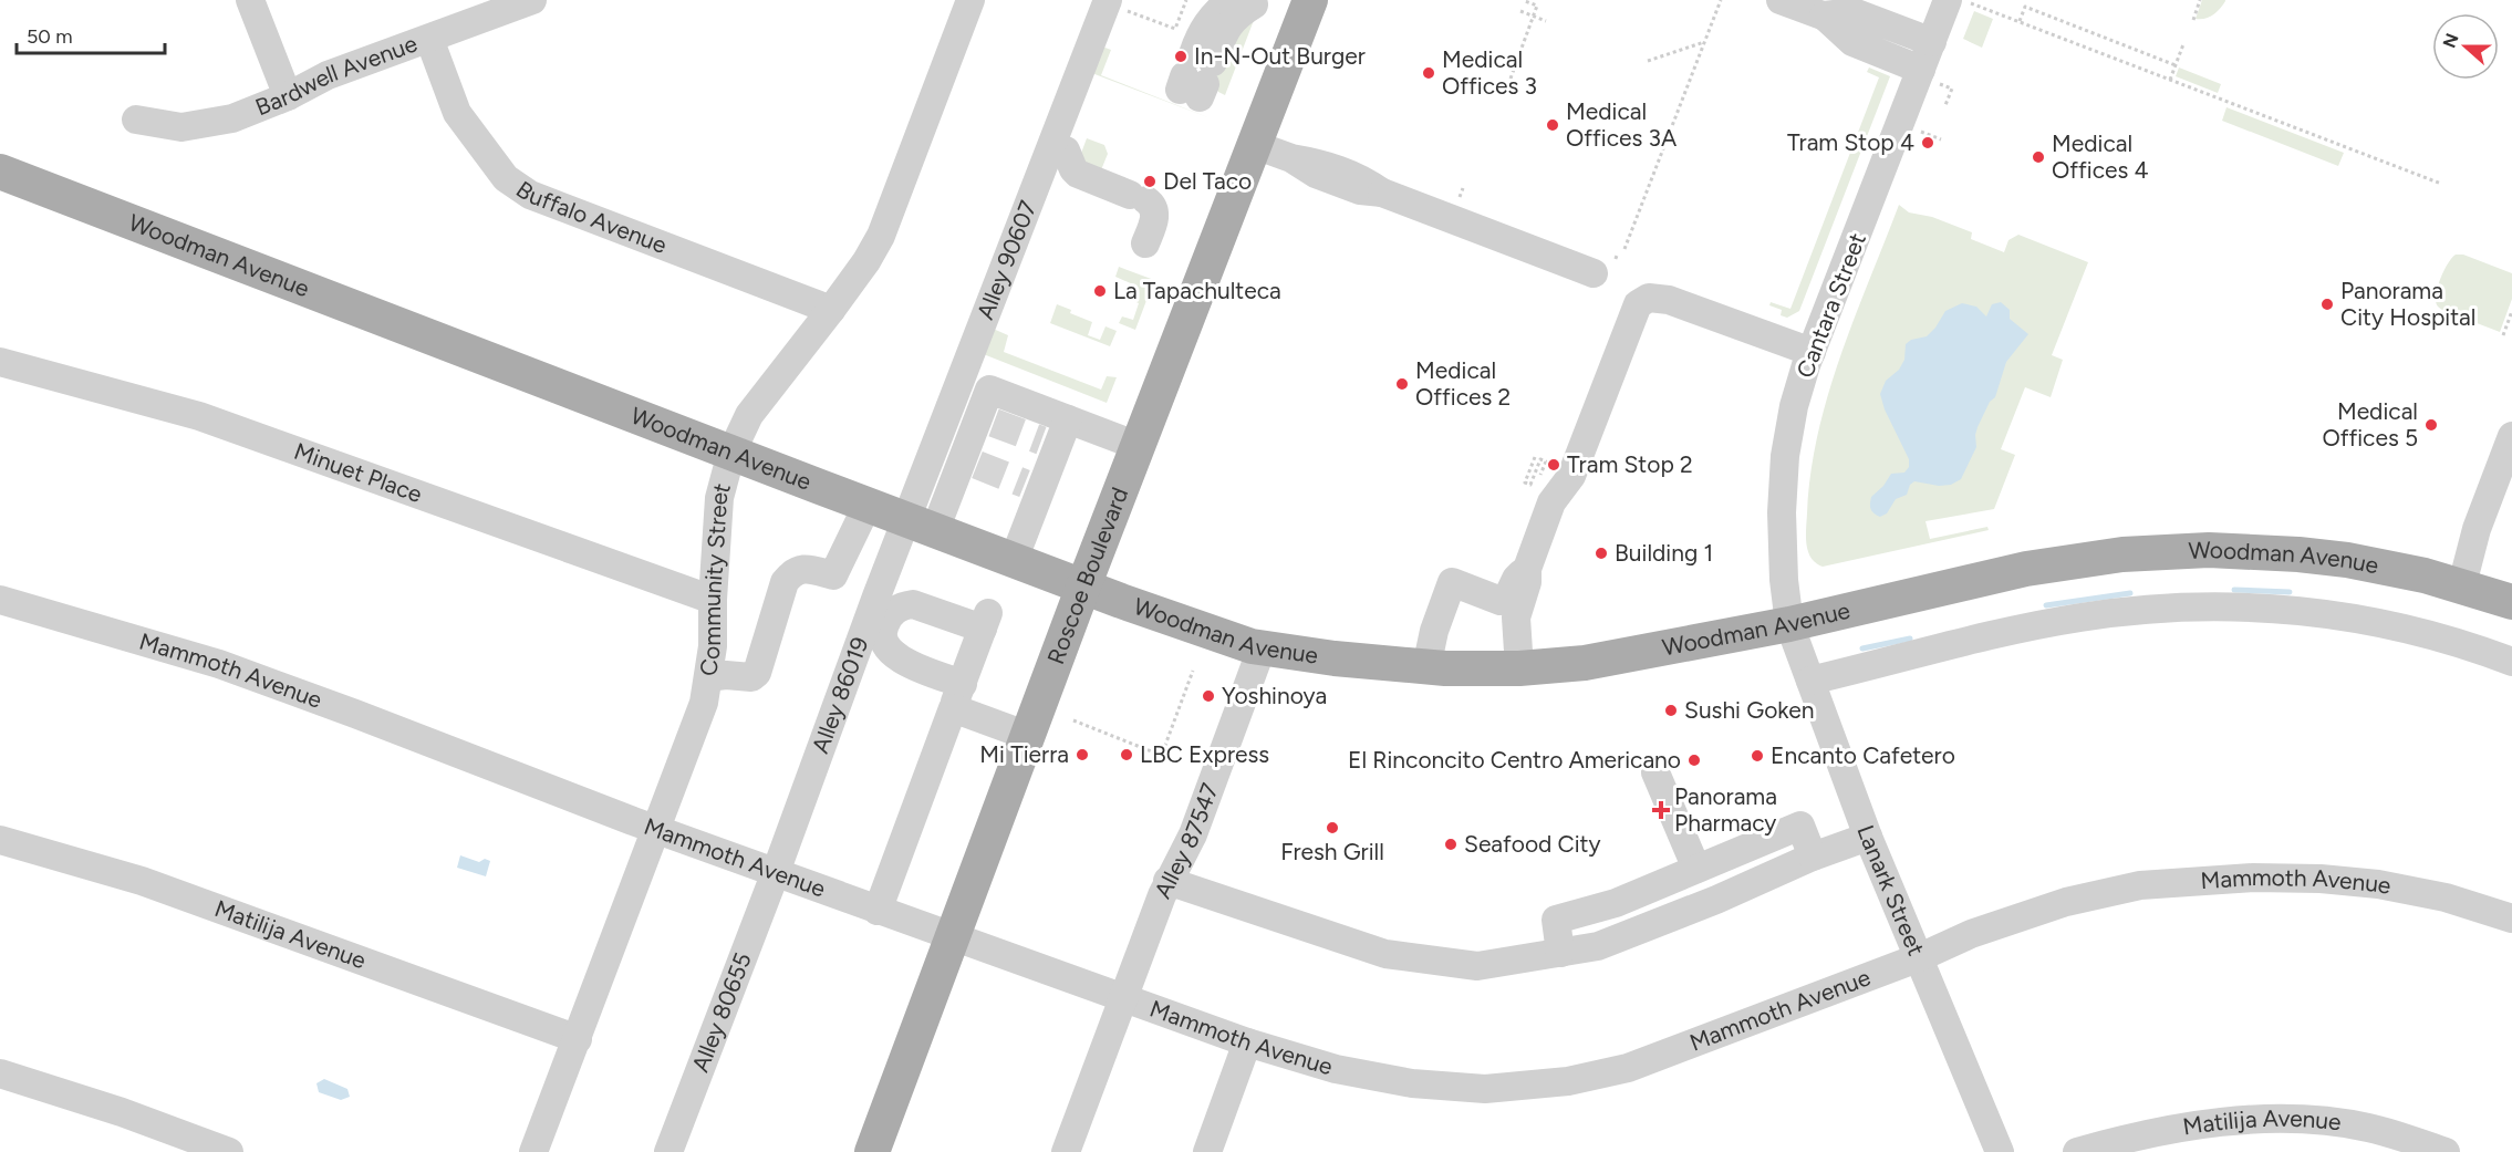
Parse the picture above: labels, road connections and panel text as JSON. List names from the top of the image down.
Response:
{
  "streets": {
    "main road": ["Woodman Avenue", "Roscoe Boulevard"],
    "street": [
      "Bardwell Avenue",
      "Buffalo Avenue",
      "Alley 90607",
      "Cantara Street",
      "Minuet Place",
      "Community Street",
      "Mammoth Avenue",
      "Alley 86019",
      "Alley 87547",
      "Lanark Street",
      "Matilija Avenue",
      "Alley 80655"
    ]
  },
  "crossings": [
    ["Bardwell Avenue", "Buffalo Avenue"],
    ["Buffalo Avenue", "Community Street"],
    ["Woodman Avenue", "Alley 90607"],
    ["Woodman Avenue", "Cantara Street"],
    ["Woodman Avenue", "Roscoe Boulevard"],
    ["Woodman Avenue", "Community Street"],
    ["Woodman Avenue", "Alley 86019"],
    ["Woodman Avenue", "Alley 87547"],
    ["Woodman Avenue", "Lanark Street"],
    ["Alley 90607", "Alley 86019"],
    ["Cantara Street", "Lanark Street"],
    ["Minuet Place", "Community Street"],
    ["Roscoe Boulevard", "Mammoth Avenue"],
    ["Community Street", "Mammoth Avenue"],
    ["Community Street", "Matilija Avenue"],
    ["Mammoth Avenue", "Alley 86019"],
    ["Mammoth Avenue", "Alley 87547"],
    ["Mammoth Avenue", "Lanark Street"],
    ["Mammoth Avenue", "Alley 80655"],
    ["Alley 86019", "Alley 80655"]
  ],
  "places": {
    "other": [
      "In-N-Out Burger",
      "Medical Offices 3",
      "Medical Offices 3A",
      "Tram Stop 4",
      "Medical Offices 4",
      "Del Taco",
      "La Tapachulteca",
      "Panorama City Hospital",
      "Medical Offices 2",
      "Medical Offices 5",
      "Tram Stop 2",
      "Building 1",
      "Yoshinoya",
      "Sushi Goken",
      "Mi Tierra",
      "LBC Express",
      "Encanto Cafetero",
      "El Rinconcito Centro Americano",
      "Fresh Grill",
      "Seafood City"
    ],
    "health": ["Panorama Pharmacy"]
  },
  "scale_bar": "50 m",
  "north": "left"
}
